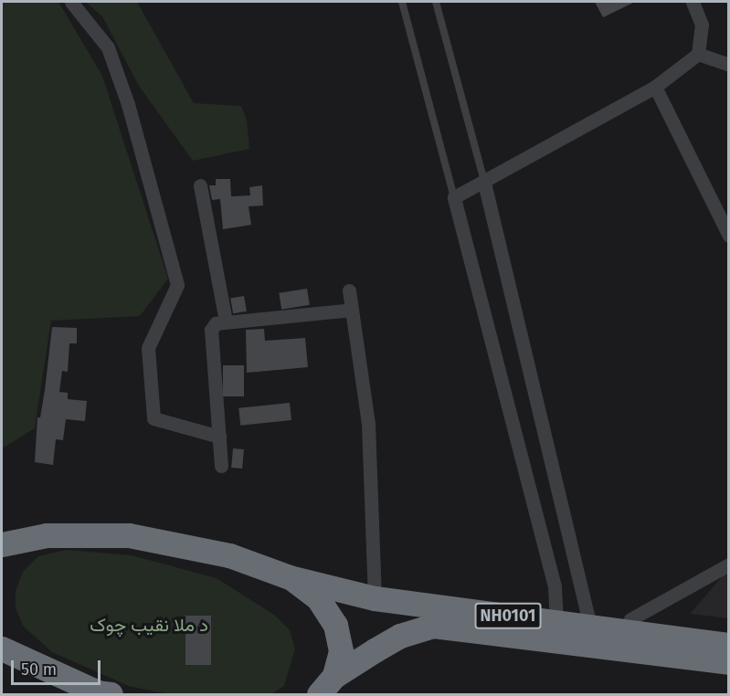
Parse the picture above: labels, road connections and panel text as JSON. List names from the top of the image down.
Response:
{
  "streets": {
    "highway": ["NH0101"]
  },
  "parks": ["د ملا نقيب چوک"],
  "scale_bar": "50 m"
}
